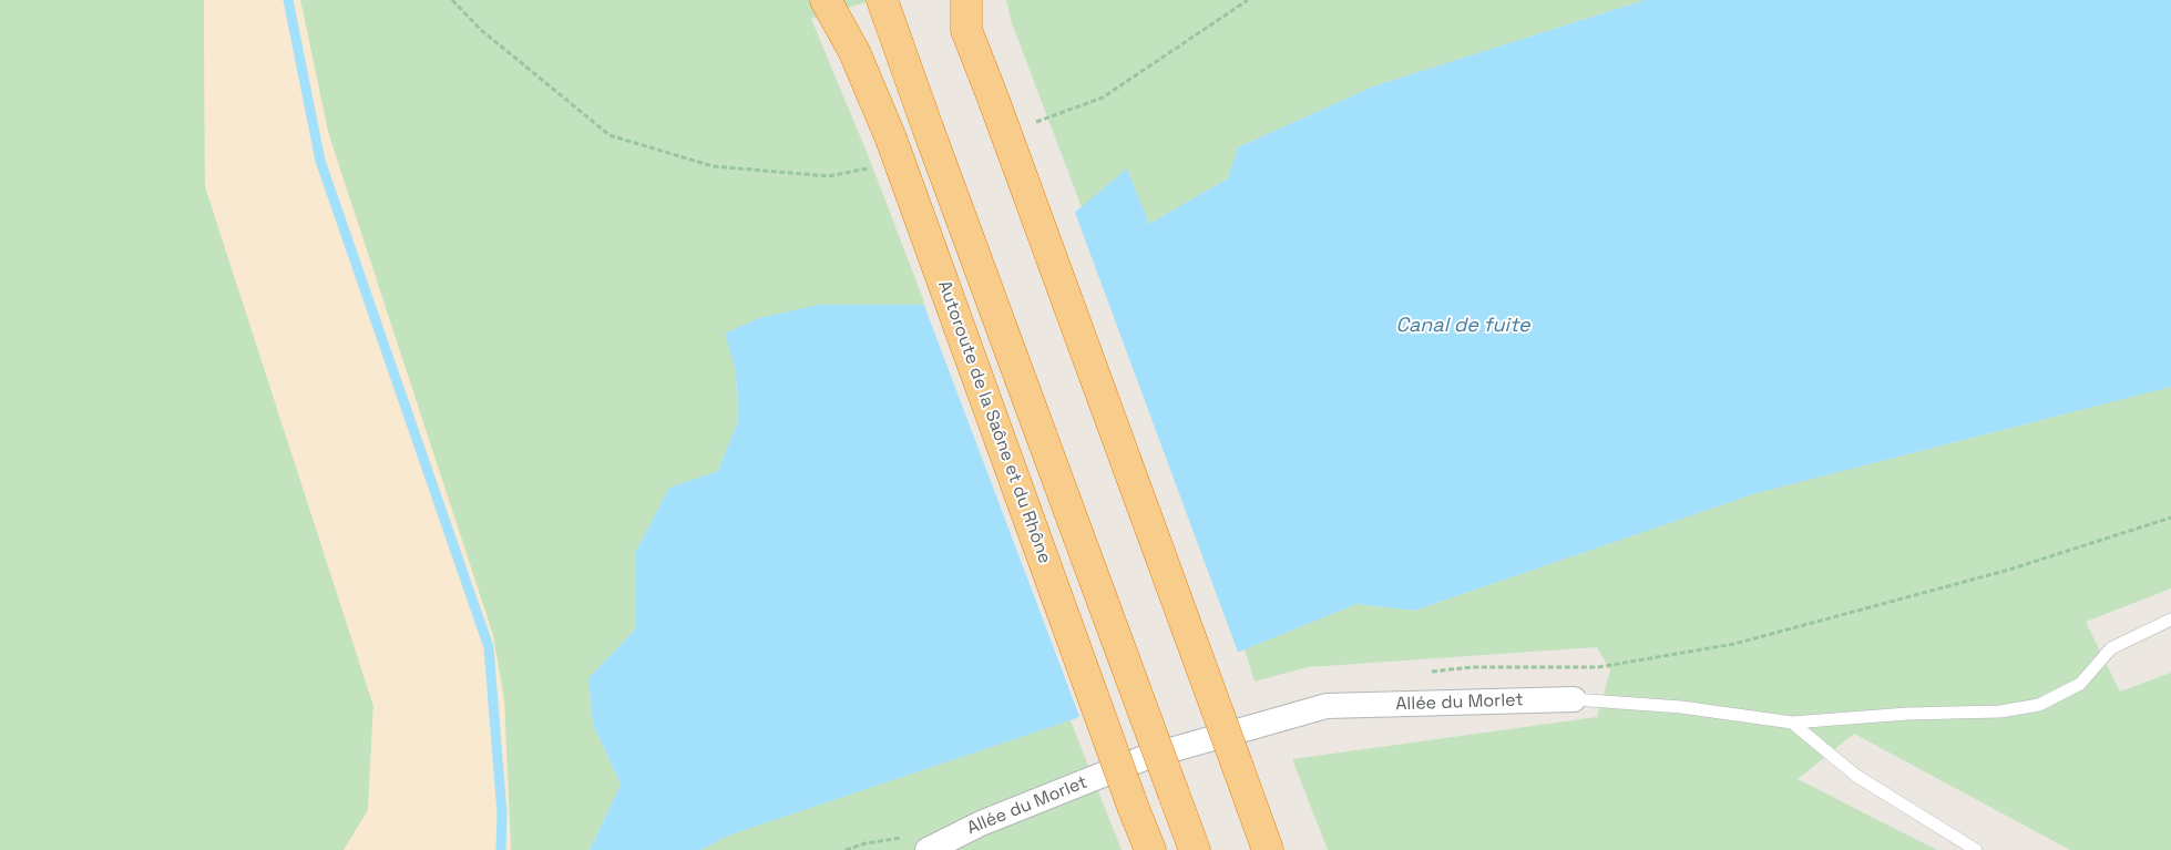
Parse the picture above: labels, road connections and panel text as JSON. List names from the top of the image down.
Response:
{
  "streets": {
    "highway": ["Autoroute de la Saône et du Rhône"],
    "street": ["Allée du Morlet"]
  },
  "water": ["Canal de fuite"]
}
